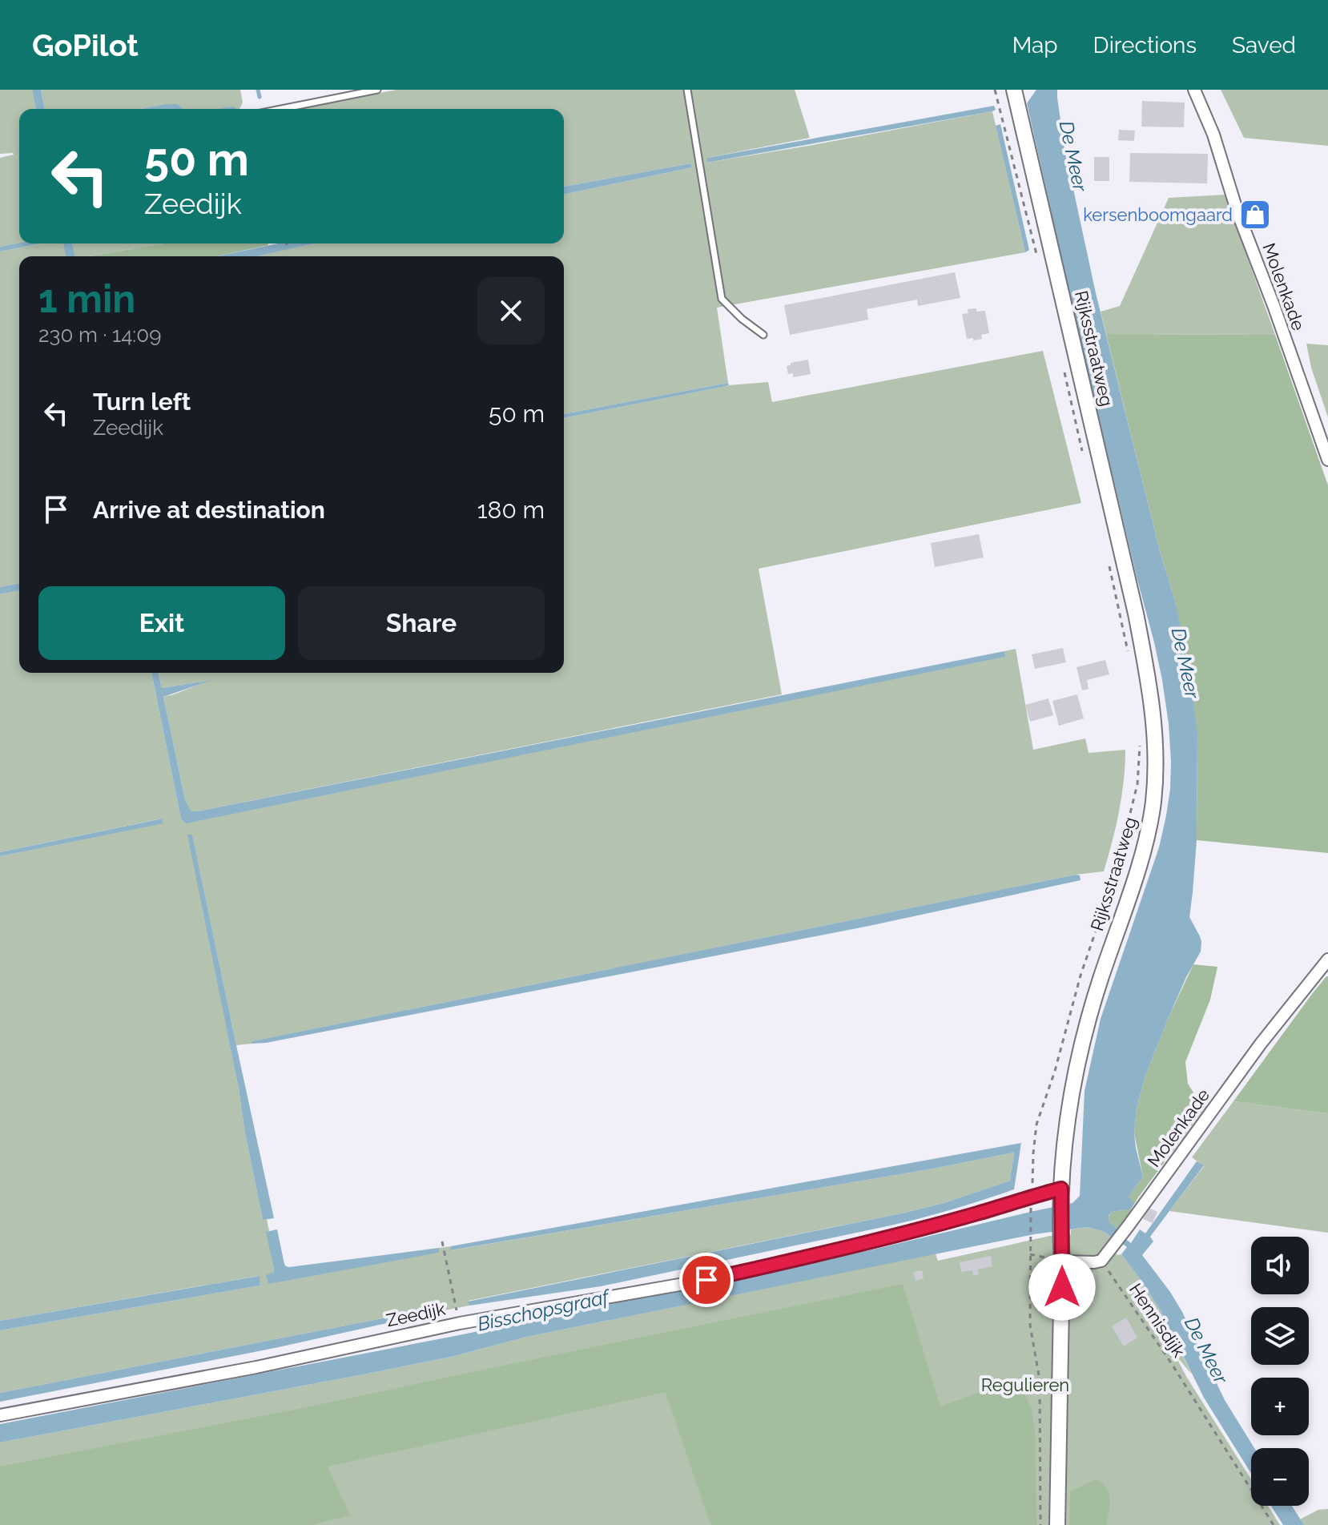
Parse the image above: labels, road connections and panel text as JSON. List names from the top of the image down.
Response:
{
  "streets": {
    "main road": ["Rijksstraatweg"],
    "street": ["Molenkade", "Zeedijk"],
    "path": ["Hennisdijk"]
  },
  "crossings": [
    ["Molenkade", "Hennisdijk"],
    ["Rijksstraatweg", "Zeedijk"]
  ],
  "water": ["De Meer", "Bisschopsgraaf"],
  "parks": ["Regulieren"],
  "places": {
    "shop": ["kersenboomgaard"]
  },
  "page": {
    "header": "GoPilot",
    "nav": ["Map", "Directions", "Saved"],
    "turn": ["50 m", "Zeedijk"],
    "heading": ["1 min", "230 m · 14:09"],
    "list": [
      {
        "name": "Turn left",
        "note": "Zeedijk",
        "value": "50 m"
      },
      {
        "name": "Arrive at destination",
        "value": "180 m"
      }
    ],
    "buttons": ["Exit", "Share"],
    "map_buttons": ["+", "−"]
  }
}
